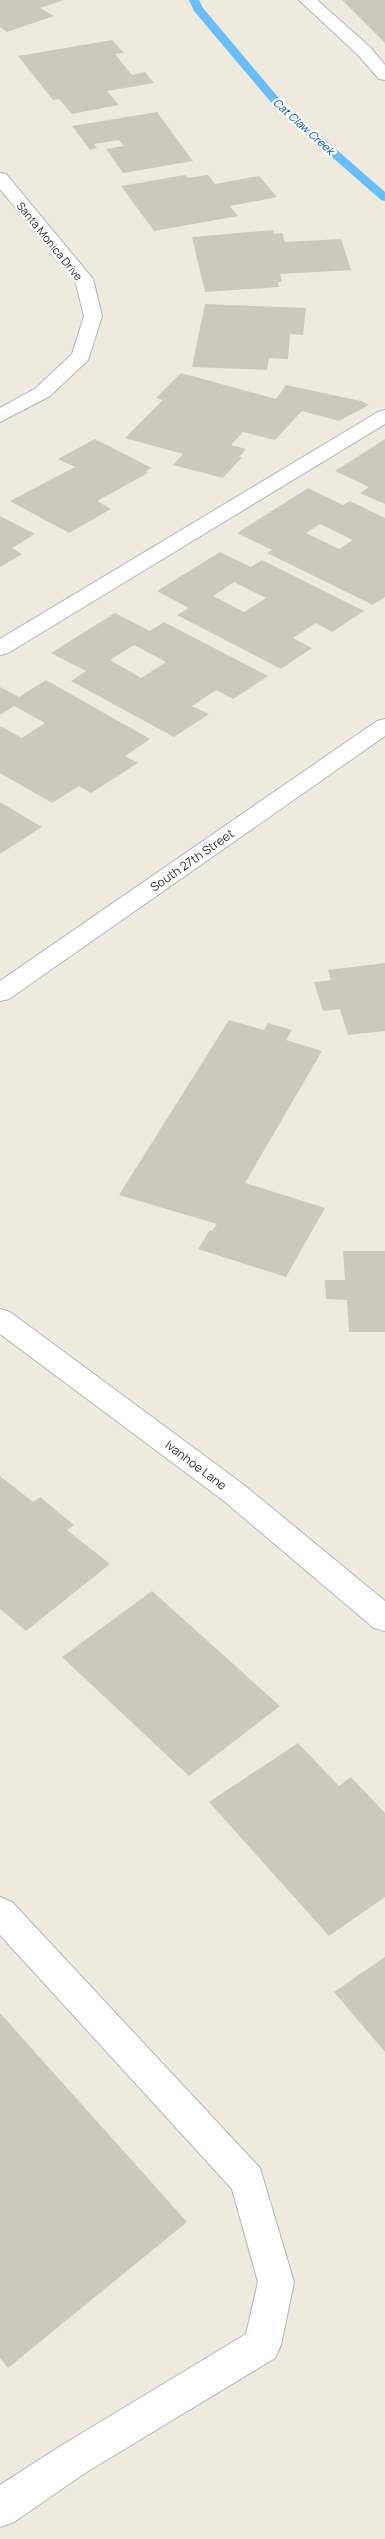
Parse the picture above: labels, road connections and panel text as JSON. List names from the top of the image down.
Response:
{
  "streets": {
    "street": ["Santa Monica Drive", "South 27th Street", "Ivanhoe Lane"]
  },
  "water": ["Cat Claw Creek"]
}
